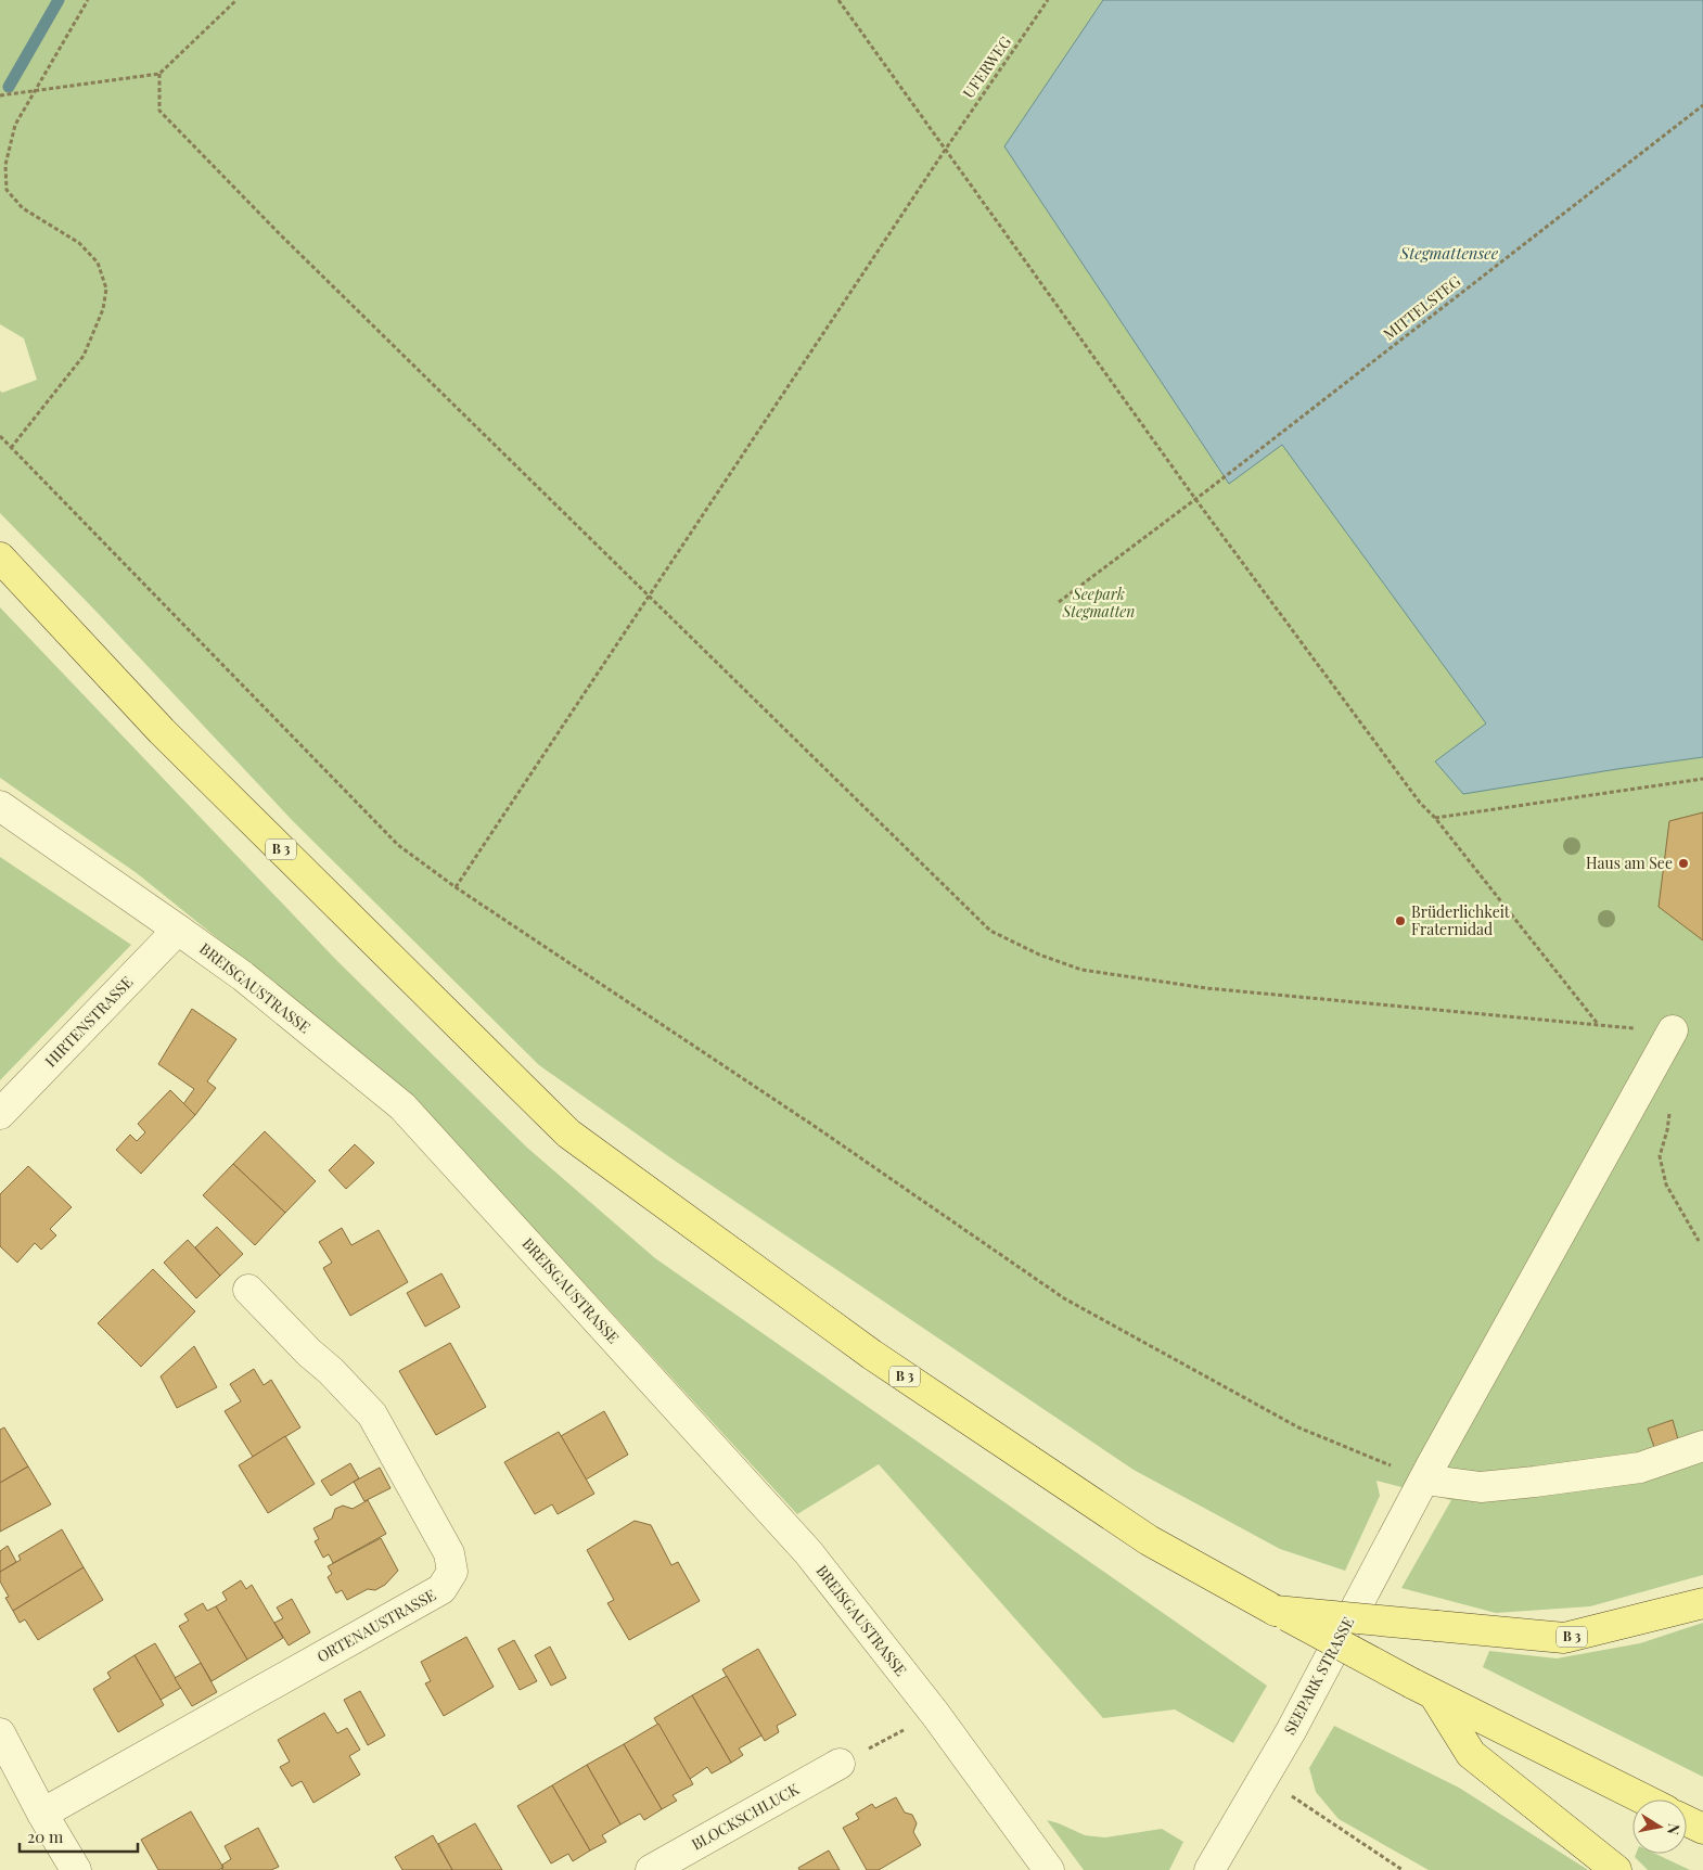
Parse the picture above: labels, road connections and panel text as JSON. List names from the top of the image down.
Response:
{
  "streets": {
    "main road": ["B 3"],
    "street": [
      "BREISGAUSTRASSE",
      "HIRTENSTRASSE",
      "ORTENAUSTRASSE",
      "SEEPARK STRASSE",
      "BLOCKSCHLUCK"
    ],
    "path": ["UFERWEG", "MITTELSTEG"]
  },
  "crossings": [
    ["BREISGAUSTRASSE", "HIRTENSTRASSE"]
  ],
  "water": ["Stegmattensee"],
  "parks": ["Seepark Stegmatten"],
  "places": ["Haus am See", "Brüderlichkeit Fraternidad"],
  "scale_bar": "20 m",
  "north": "right"
}
